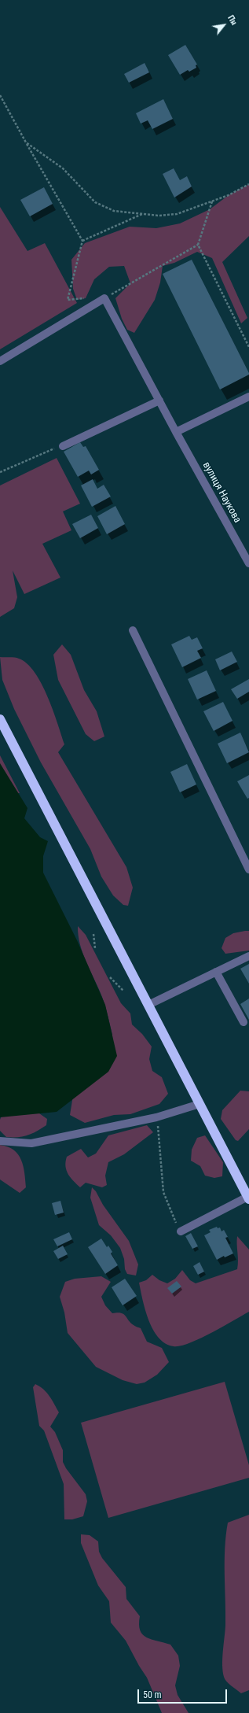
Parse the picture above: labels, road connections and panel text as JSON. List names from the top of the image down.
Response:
{
  "streets": {
    "street": ["вулиця Наукова"]
  },
  "scale_bar": "50 m",
  "north": "top right"
}
